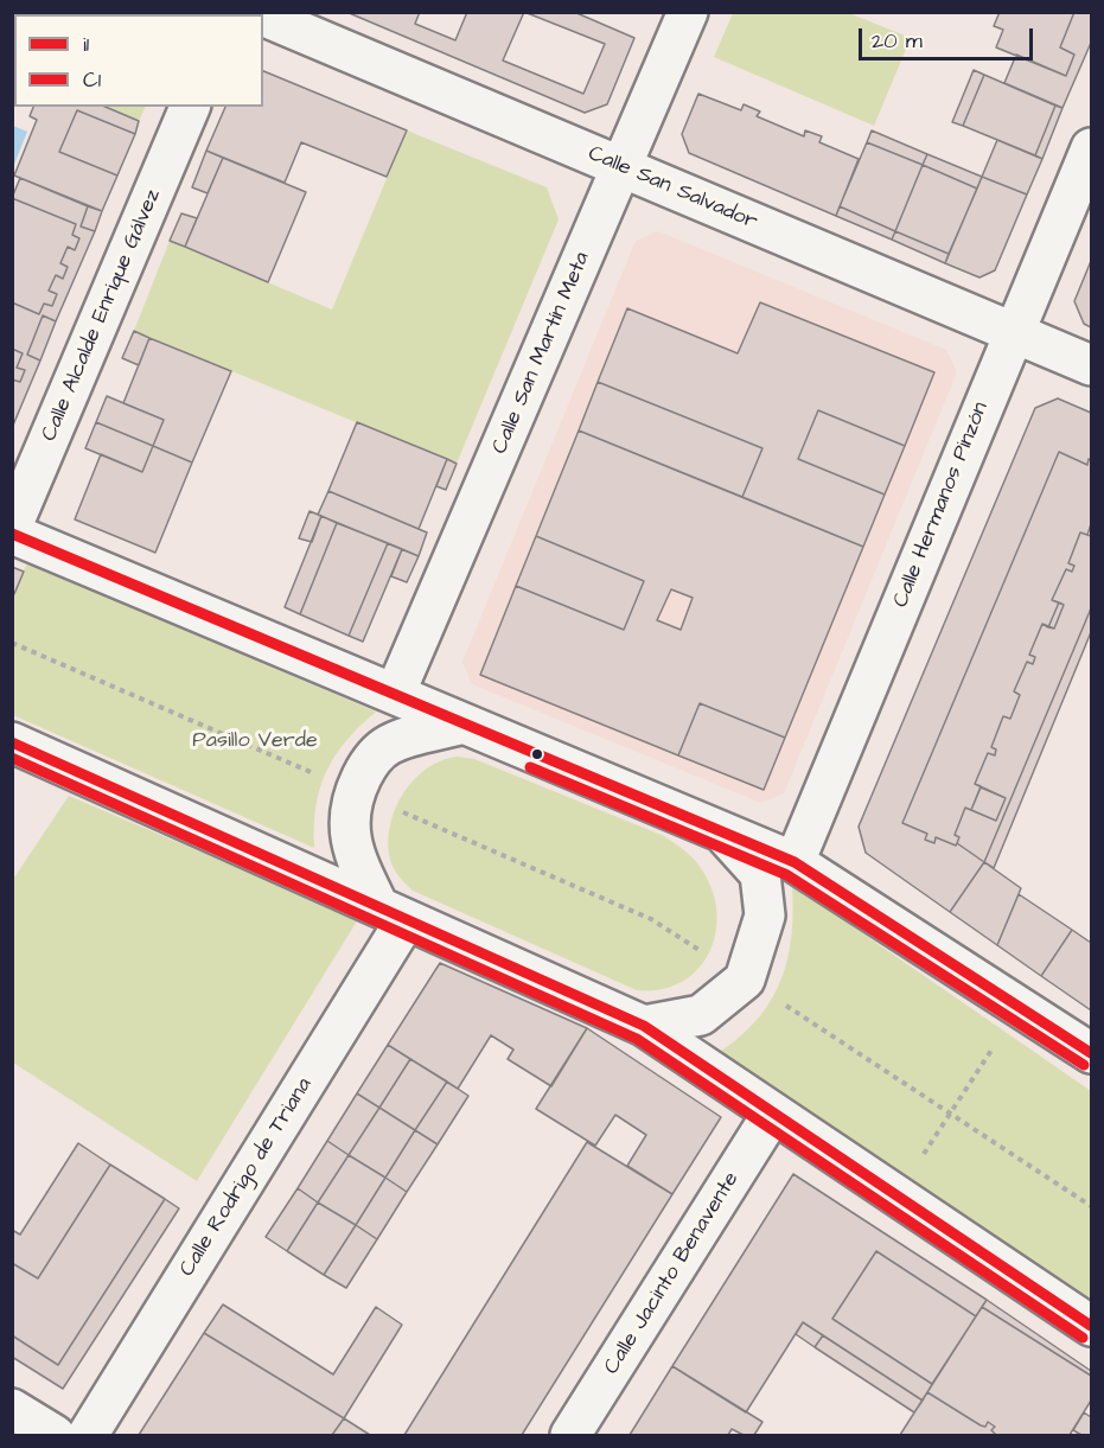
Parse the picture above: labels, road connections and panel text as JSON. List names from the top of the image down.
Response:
{
  "streets": {
    "street": [
      "Calle San Salvador",
      "Calle Alcalde Enrique Gálvez",
      "Calle San Martín Meta",
      "Calle Hermanos Pinzón",
      "Calle Rodrigo de Triana",
      "Calle Jacinto Benavente"
    ]
  },
  "crossings": [
    ["Calle San Salvador", "Calle San Martín Meta"],
    ["Calle San Salvador", "Calle Hermanos Pinzón"]
  ],
  "parks": ["Pasillo Verde"],
  "lines": ["transit line i1", "transit line C1"],
  "legend": ["i1", "C1"],
  "scale_bar": "20 m"
}
